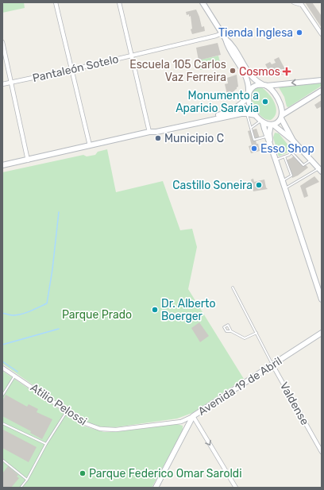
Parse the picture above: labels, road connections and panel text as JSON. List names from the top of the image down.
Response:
{
  "streets": {
    "street": [
      "Pantaleón Sotelo",
      "Avenida 19 de Abril",
      "Valdense",
      "Atilio Pelossi"
    ]
  },
  "crossings": [
    ["Avenida 19 de Abril", "Valdense"],
    ["Avenida 19 de Abril", "Atilio Pelossi"]
  ],
  "parks": ["Parque Prado"],
  "places": {
    "other": [
      "Tienda Inglesa",
      "Escuela 105 Carlos Vaz Ferreira",
      "Monumento a Aparicio Saravia",
      "Municipio C",
      "Esso Shop",
      "Castillo Soneira",
      "Dr. Alberto Boerger",
      "Parque Federico Omar Saroldi"
    ],
    "health": ["Cosmos"]
  }
}
